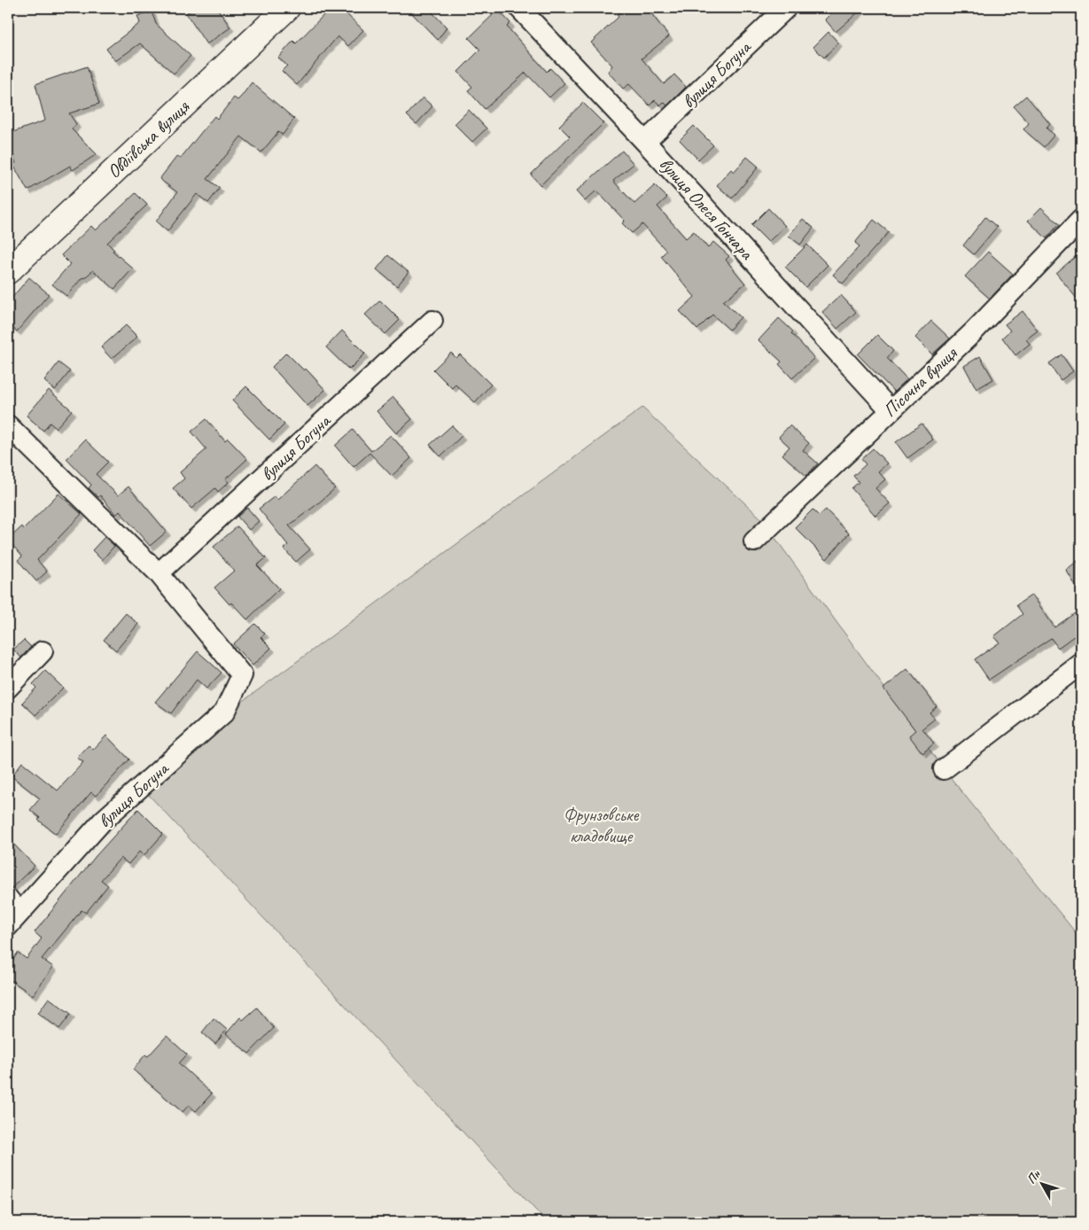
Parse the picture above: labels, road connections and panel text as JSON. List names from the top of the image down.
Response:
{
  "streets": {
    "main road": ["Овдіївська вулиця"],
    "street": ["вулиця Богуна", "вулиця Олеся Гончара", "Пісочна вулиця"]
  },
  "crossings": [
    ["вулиця Богуна", "вулиця Олеся Гончара"],
    ["вулиця Олеся Гончара", "Пісочна вулиця"]
  ],
  "parks": ["Фрунзовське кладовище"],
  "north": "top left"
}
